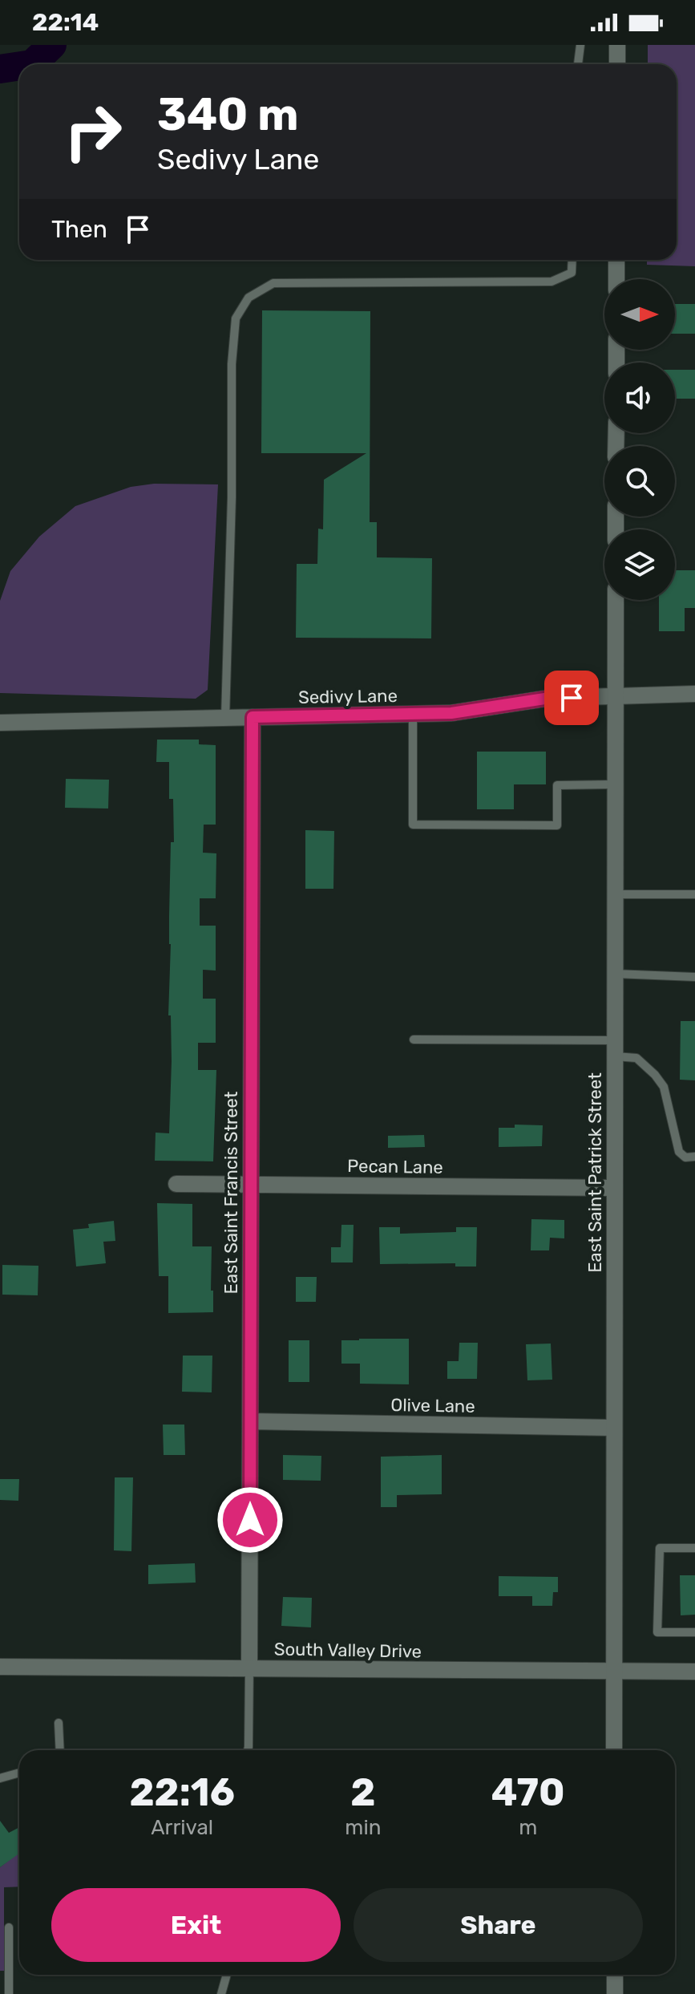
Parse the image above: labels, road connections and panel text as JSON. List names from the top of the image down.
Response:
{
  "streets": {
    "street": [
      "Sedivy Lane",
      "Pecan Lane",
      "East Saint Patrick Street",
      "East Saint Francis Street",
      "Olive Lane",
      "South Valley Drive"
    ]
  },
  "crossings": [
    ["Sedivy Lane", "East Saint Patrick Street"],
    ["Sedivy Lane", "East Saint Francis Street"],
    ["Pecan Lane", "East Saint Patrick Street"],
    ["Pecan Lane", "East Saint Francis Street"],
    ["East Saint Patrick Street", "Olive Lane"],
    ["East Saint Patrick Street", "South Valley Drive"],
    ["East Saint Francis Street", "Olive Lane"],
    ["East Saint Francis Street", "South Valley Drive"]
  ],
  "north": "right",
  "page": {
    "status": "22:14",
    "turn": ["340 m", "Sedivy Lane"],
    "then": "Then",
    "eta": [
      "22:16",
      "Arrival",
      "2",
      "min",
      "470",
      "m"
    ],
    "buttons": ["Exit", "Share"]
  }
}
